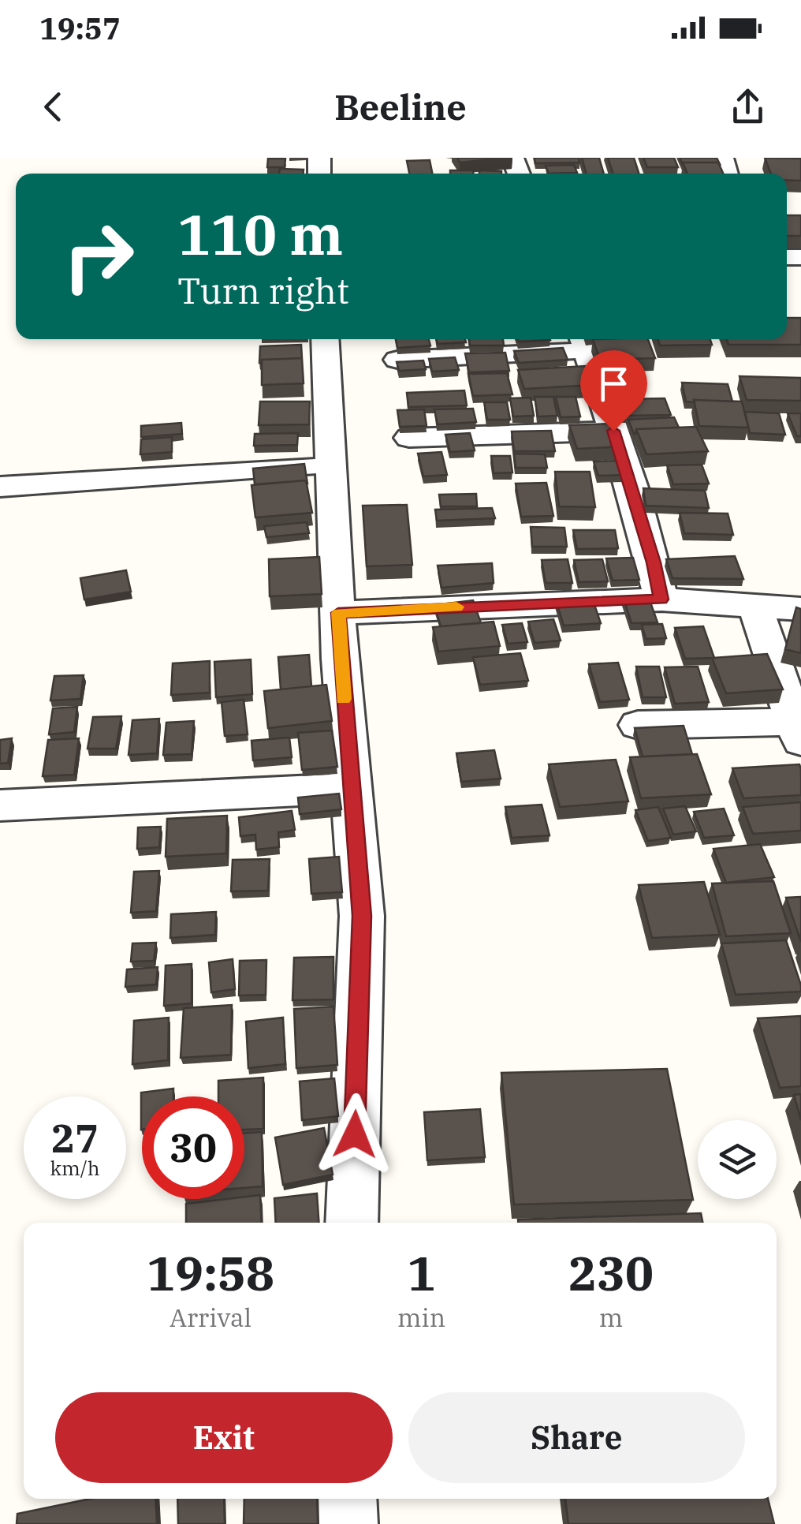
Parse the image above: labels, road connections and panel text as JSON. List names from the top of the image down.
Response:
{
  "page": {
    "status": "19:57",
    "header": "Beeline",
    "turn": ["110 m", "Turn right"],
    "speed": "27 km/h",
    "limit": "30",
    "eta": [
      "19:58",
      "Arrival",
      "1",
      "min",
      "230",
      "m"
    ],
    "buttons": ["Exit", "Share"]
  }
}
